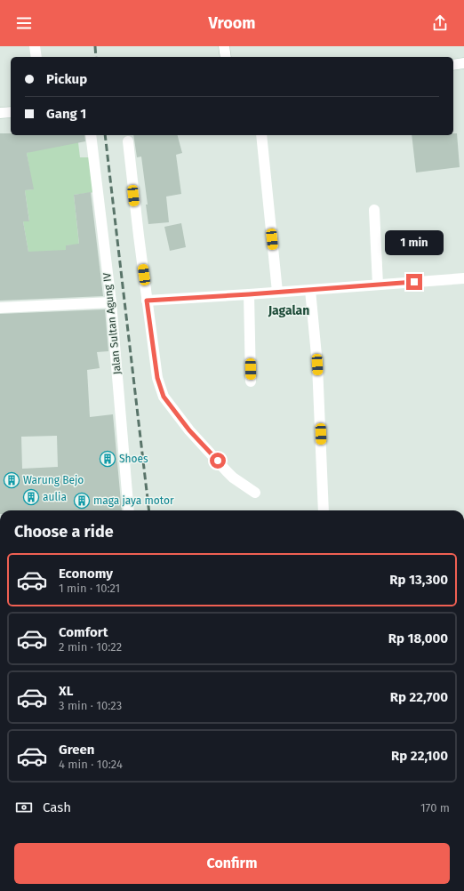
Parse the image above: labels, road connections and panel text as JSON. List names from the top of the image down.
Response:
{
  "streets": {
    "street": ["Jalan Sultan Agung IV"]
  },
  "districts": ["Jagalan"],
  "places": {
    "building": [
      "Shoes",
      "Warung Bejo",
      "aulia",
      "maga jaya motor"
    ]
  },
  "page": {
    "header": "Vroom",
    "banner": ["Pickup", "Gang 1"],
    "bubble": "1 min",
    "heading": "Choose a ride",
    "list": [
      {
        "name": "Economy",
        "note": "1 min · 10:21",
        "value": "Rp 13,300"
      },
      {
        "name": "Comfort",
        "note": "2 min · 10:22",
        "value": "Rp 18,000"
      },
      {
        "name": "XL",
        "note": "3 min · 10:23",
        "value": "Rp 22,700"
      },
      {
        "name": "Green",
        "note": "4 min · 10:24",
        "value": "Rp 22,100"
      }
    ],
    "pay": ["Cash", "170 m"],
    "buttons": "Confirm"
  }
}
